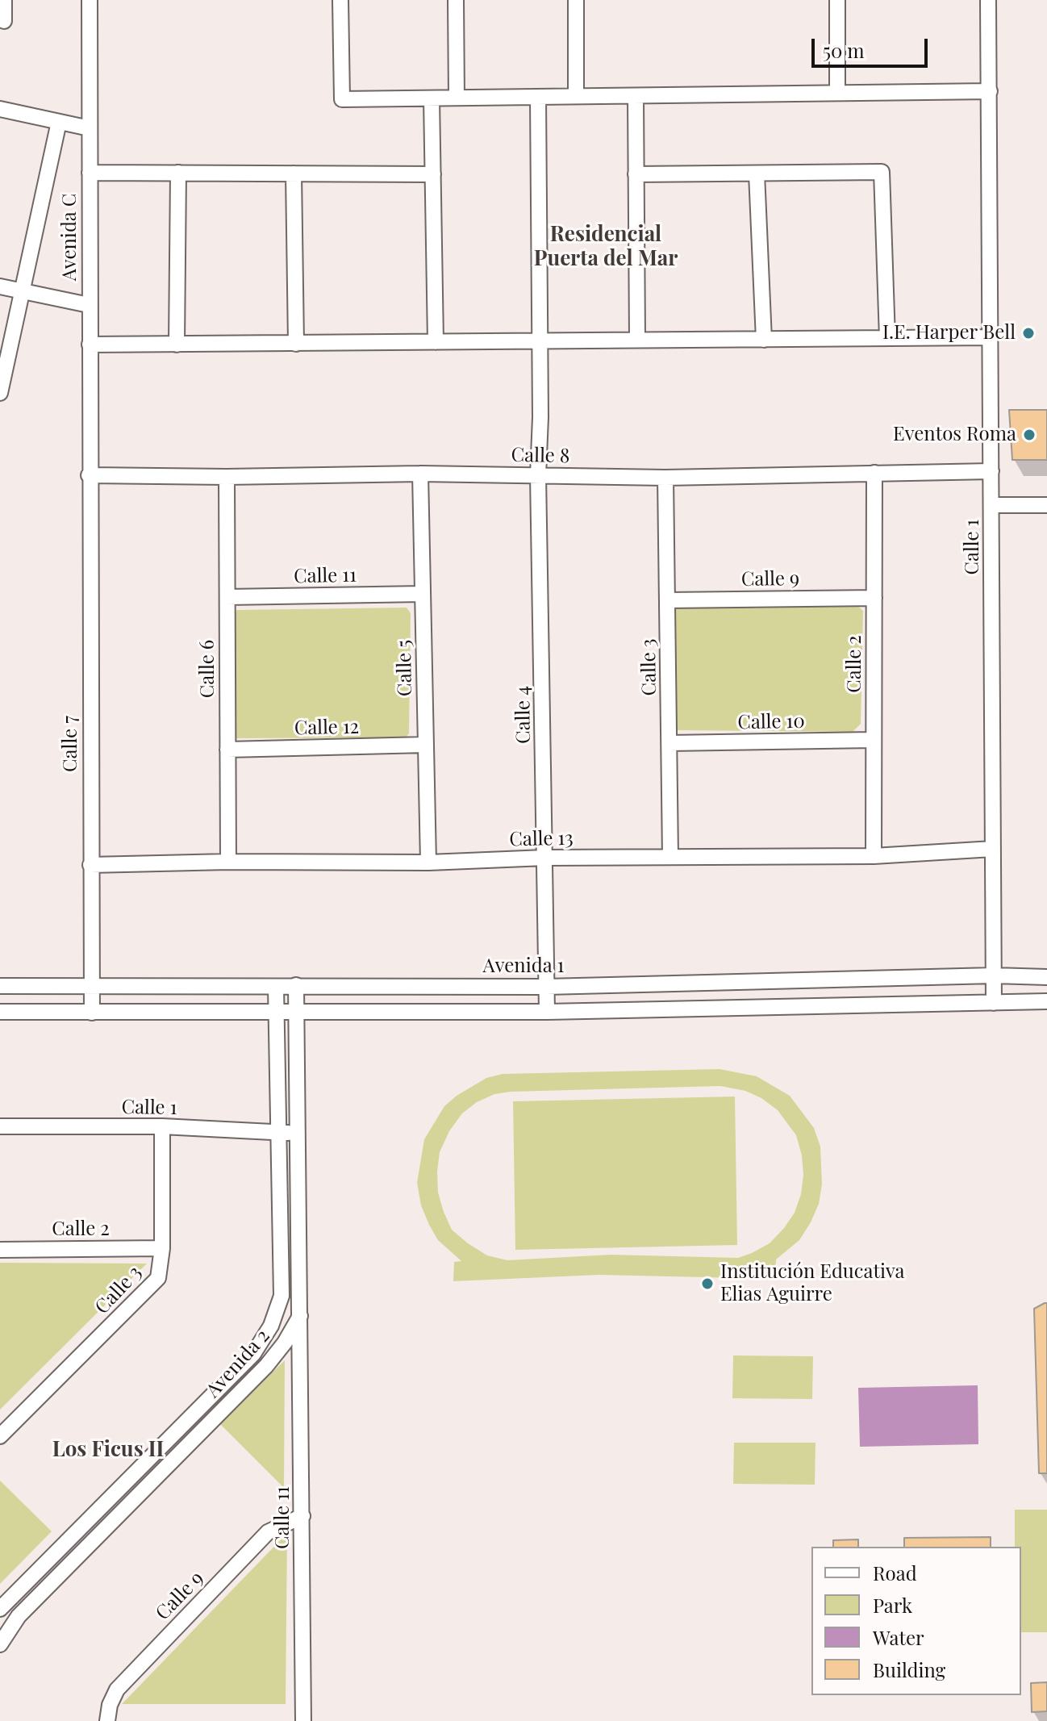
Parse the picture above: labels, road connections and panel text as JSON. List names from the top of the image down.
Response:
{
  "streets": {
    "street": [
      "Avenida C",
      "Calle 8",
      "Calle 1",
      "Calle 11",
      "Calle 9",
      "Calle 2",
      "Calle 3",
      "Calle 5",
      "Calle 6",
      "Calle 4",
      "Calle 10",
      "Calle 12",
      "Calle 7",
      "Calle 13",
      "Avenida 1",
      "Avenida 2"
    ]
  },
  "crossings": [
    ["Avenida C", "Calle 8"],
    ["Avenida C", "Calle 7"],
    ["Calle 8", "Calle 1"],
    ["Calle 8", "Calle 2"],
    ["Calle 8", "Calle 3"],
    ["Calle 8", "Calle 5"],
    ["Calle 8", "Calle 6"],
    ["Calle 8", "Calle 4"],
    ["Calle 8", "Calle 7"],
    ["Calle 1", "Calle 3"],
    ["Calle 1", "Calle 13"],
    ["Calle 1", "Avenida 1"],
    ["Calle 1", "Avenida 2"],
    ["Calle 11", "Calle 9"],
    ["Calle 11", "Calle 5"],
    ["Calle 11", "Calle 6"],
    ["Calle 11", "Avenida 2"],
    ["Calle 9", "Calle 2"],
    ["Calle 9", "Calle 3"],
    ["Calle 2", "Calle 3"],
    ["Calle 2", "Calle 10"],
    ["Calle 2", "Calle 13"],
    ["Calle 3", "Calle 10"],
    ["Calle 3", "Calle 13"],
    ["Calle 5", "Calle 12"],
    ["Calle 5", "Calle 13"],
    ["Calle 6", "Calle 12"],
    ["Calle 6", "Calle 13"],
    ["Calle 4", "Calle 13"],
    ["Calle 4", "Avenida 1"],
    ["Calle 7", "Calle 13"],
    ["Calle 7", "Avenida 1"],
    ["Avenida 1", "Avenida 2"]
  ],
  "districts": ["Residencial Puerta del Mar", "Los Ficus II"],
  "places": ["I.E. Harper Bell", "Eventos Roma", "Institución Educativa Elias Aguirre"],
  "legend": [
    "Road",
    "Park",
    "Water",
    "Building"
  ],
  "scale_bar": "50 m"
}
